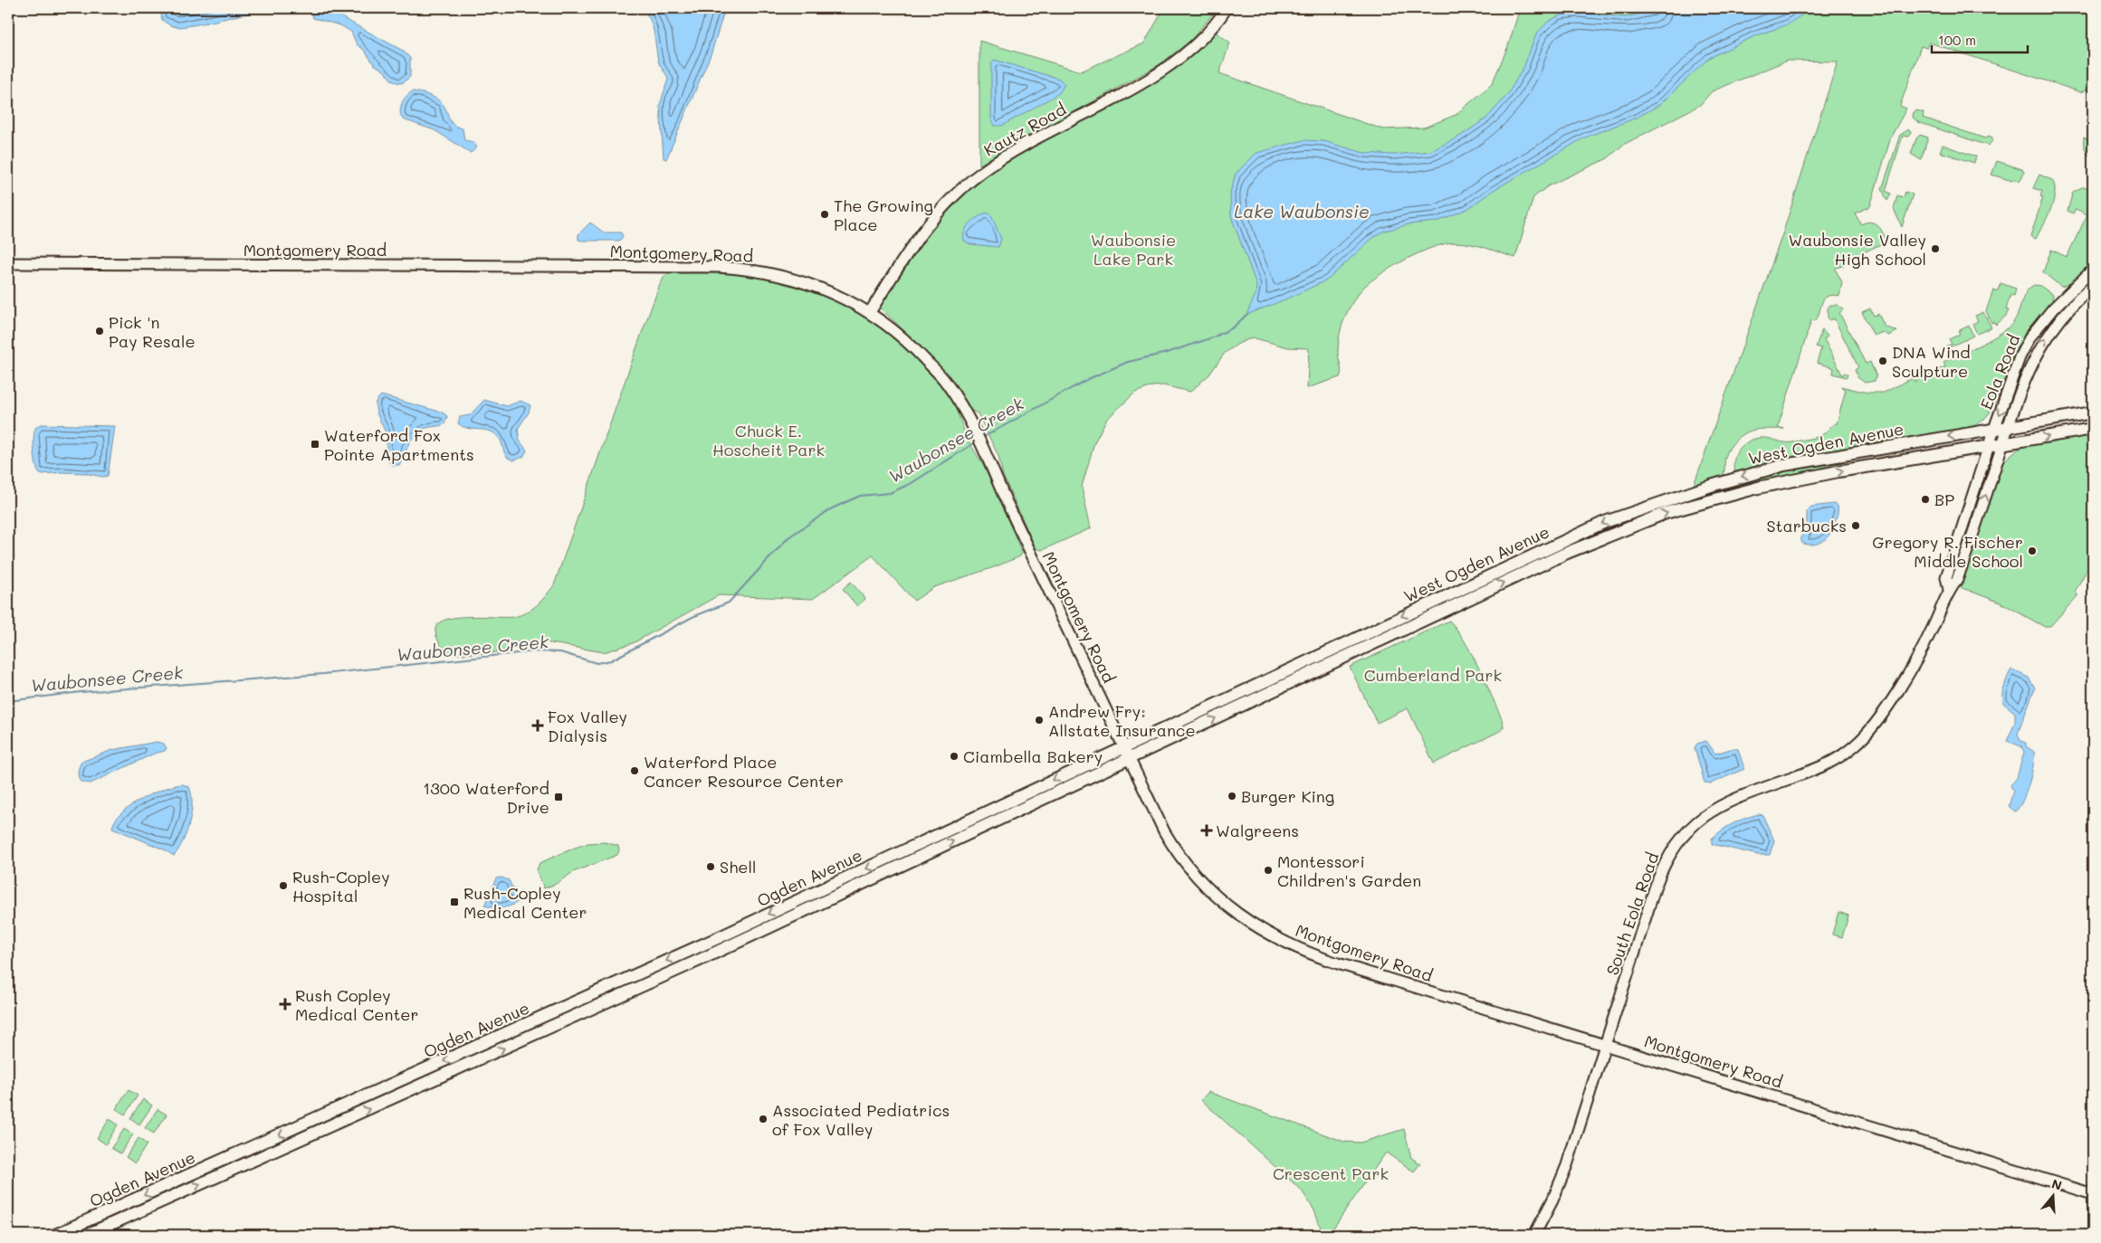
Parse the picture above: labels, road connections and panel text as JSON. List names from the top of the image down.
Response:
{
  "streets": {
    "main road": ["West Ogden Avenue", "Ogden Avenue"],
    "street": [
      "Kautz Road",
      "Montgomery Road",
      "Eola Road",
      "South Eola Road"
    ]
  },
  "crossings": [
    ["Kautz Road", "Montgomery Road"],
    ["Montgomery Road", "West Ogden Avenue"],
    ["Montgomery Road", "South Eola Road"],
    ["Eola Road", "West Ogden Avenue"],
    ["Eola Road", "South Eola Road"],
    ["West Ogden Avenue", "Ogden Avenue"],
    ["West Ogden Avenue", "South Eola Road"]
  ],
  "water": ["Lake Waubonsie", "Waubonsee Creek"],
  "parks": [
    "Waubonsie Lake Park",
    "Chuck E. Hoscheit Park",
    "Cumberland Park",
    "Crescent Park"
  ],
  "places": {
    "other": [
      "The Growing Place",
      "Waubonsie Valley High School",
      "Pick 'n Pay Resale",
      "DNA Wind Sculpture",
      "BP",
      "Starbucks",
      "Gregory R. Fischer Middle School",
      "Andrew Fry: Allstate Insurance",
      "Ciambella Bakery",
      "Waterford Place Cancer Resource Center",
      "Burger King",
      "Shell",
      "Montessori Children's Garden",
      "Rush-Copley Hospital",
      "Associated Pediatrics of Fox Valley"
    ],
    "transit": ["Waterford Fox Pointe Apartments", "1300 Waterford Drive", "Rush-Copley Medical Center"],
    "health": ["Fox Valley Dialysis", "Walgreens", "Rush Copley Medical Center"]
  },
  "scale_bar": "100 m",
  "north": "top"
}
